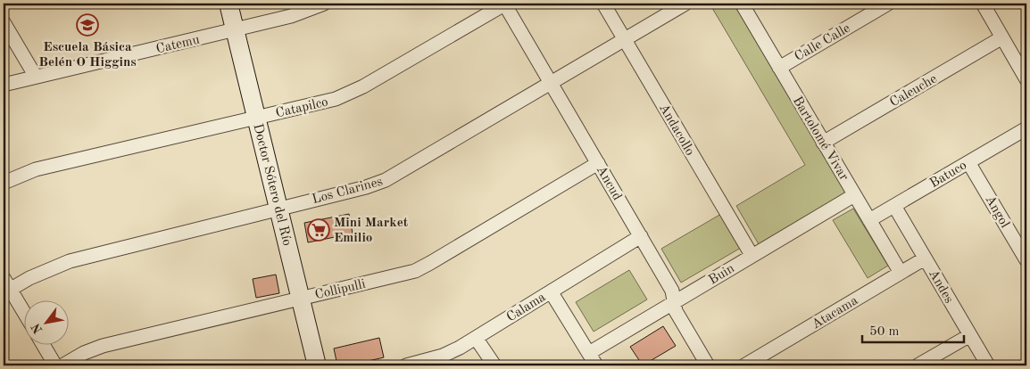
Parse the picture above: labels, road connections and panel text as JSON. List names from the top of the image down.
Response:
{
  "streets": {
    "main road": ["Doctor Sótero del Río"],
    "street": [
      "Calle Calle",
      "Catemu",
      "Caleuche",
      "Catapilco",
      "Andacollo",
      "Bartolomé Vivar",
      "Batuco",
      "Ancud",
      "Los Clarines",
      "Angol",
      "Buin",
      "Andes",
      "Collipulli",
      "Calama",
      "Atacama"
    ]
  },
  "crossings": [
    ["Calle Calle", "Bartolomé Vivar"],
    ["Catemu", "Doctor Sótero del Río"],
    ["Caleuche", "Bartolomé Vivar"],
    ["Catapilco", "Ancud"],
    ["Catapilco", "Doctor Sótero del Río"],
    ["Andacollo", "Los Clarines"],
    ["Andacollo", "Buin"],
    ["Bartolomé Vivar", "Batuco"],
    ["Bartolomé Vivar", "Buin"],
    ["Bartolomé Vivar", "Atacama"],
    ["Batuco", "Angol"],
    ["Batuco", "Andes"],
    ["Ancud", "Los Clarines"],
    ["Ancud", "Buin"],
    ["Ancud", "Collipulli"],
    ["Ancud", "Calama"],
    ["Doctor Sótero del Río", "Los Clarines"],
    ["Doctor Sótero del Río", "Collipulli"],
    ["Andes", "Atacama"]
  ],
  "places": {
    "school or university": ["Escuela Básica Belén O Higgins"],
    "supermarket": ["Mini Market Emilio"]
  },
  "scale_bar": "50 m",
  "north": "bottom left"
}
